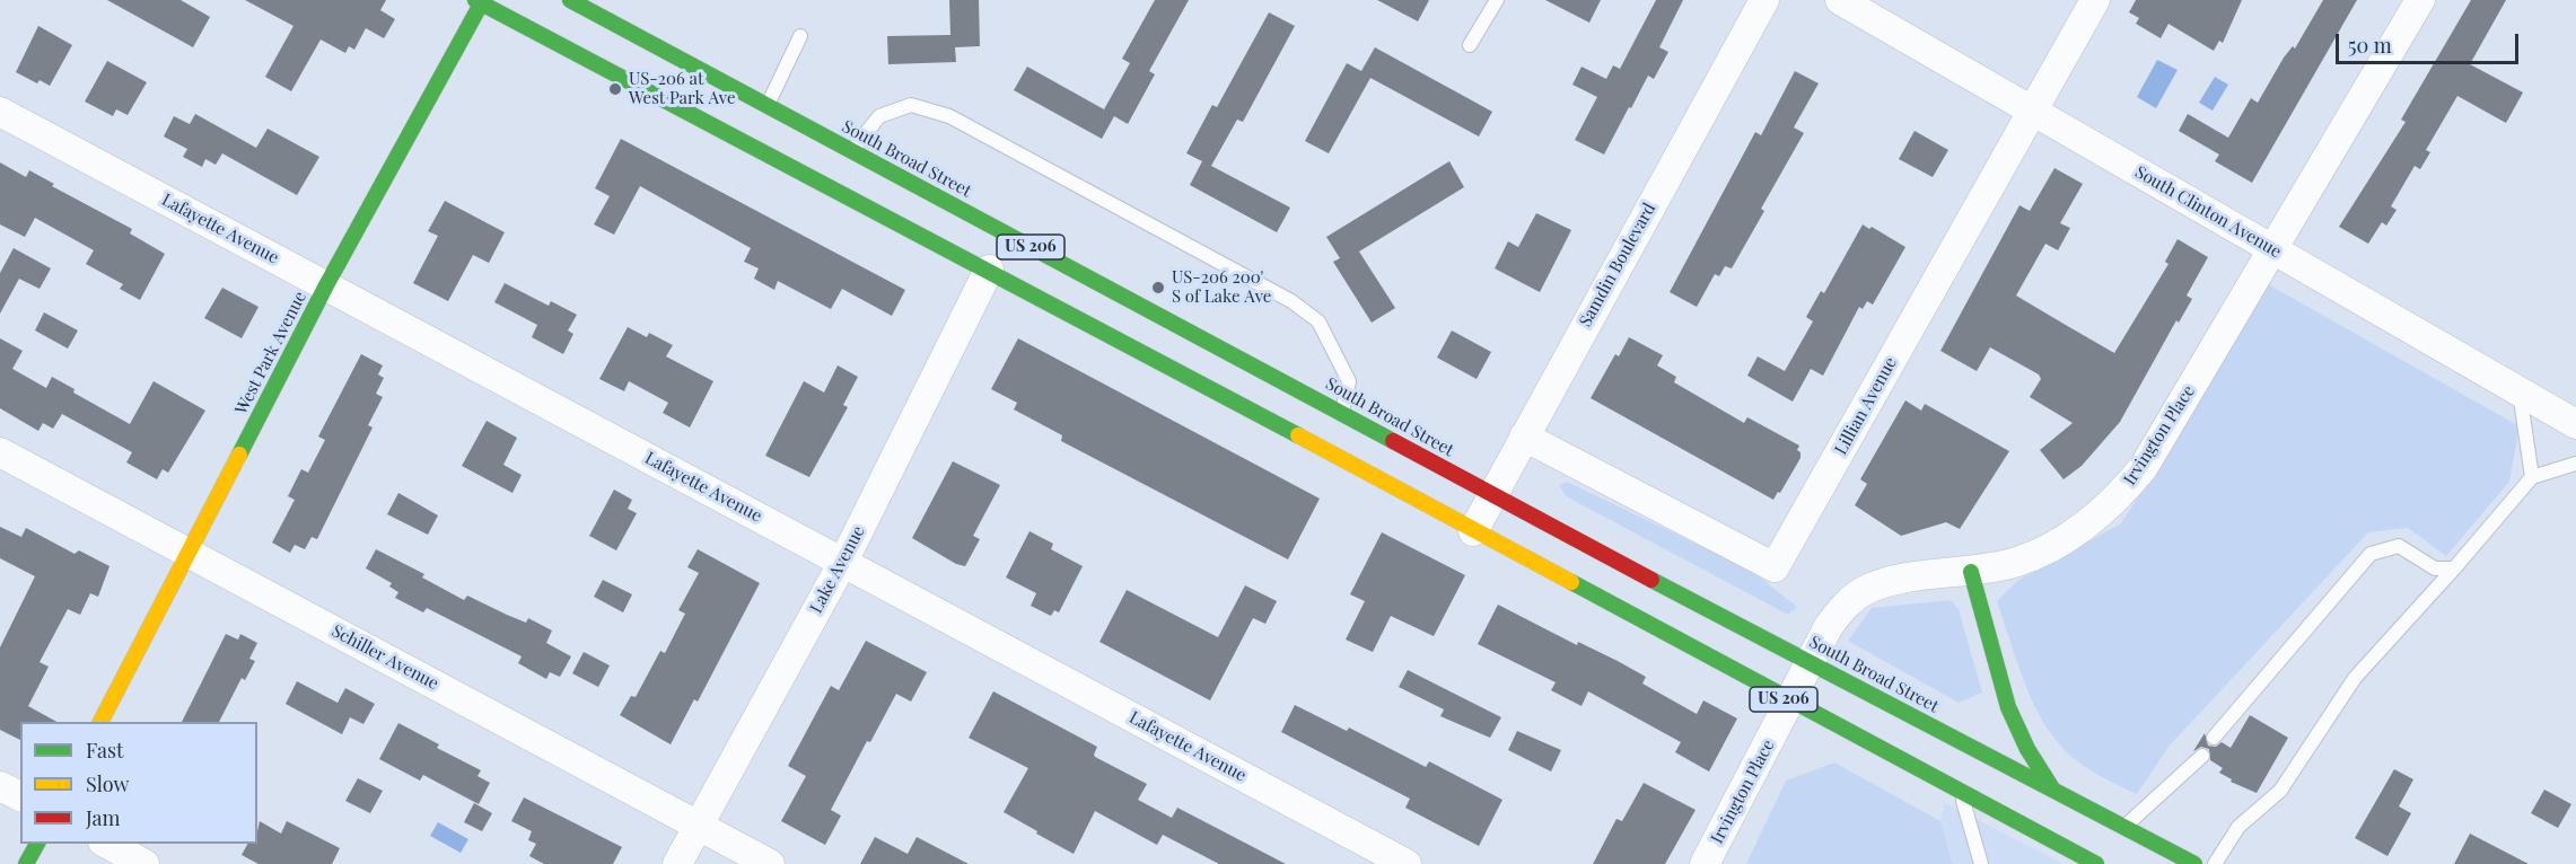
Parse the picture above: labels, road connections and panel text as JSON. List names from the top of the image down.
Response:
{
  "streets": {
    "main road": ["South Broad Street", "US 206", "West Park Avenue"],
    "street": [
      "South Clinton Avenue",
      "Lafayette Avenue",
      "Samdin Boulevard",
      "Lillian Avenue",
      "Irvington Place",
      "Lake Avenue",
      "Schiller Avenue"
    ]
  },
  "crossings": [
    ["South Broad Street", "Samdin Boulevard"],
    ["South Broad Street", "Irvington Place"],
    ["South Clinton Avenue", "Lillian Avenue"],
    ["South Clinton Avenue", "Irvington Place"],
    ["Lafayette Avenue", "West Park Avenue"],
    ["Lafayette Avenue", "Lake Avenue"],
    ["US 206", "Samdin Boulevard"],
    ["US 206", "West Park Avenue"],
    ["US 206", "Irvington Place"],
    ["US 206", "Lake Avenue"],
    ["Samdin Boulevard", "Lillian Avenue"],
    ["West Park Avenue", "Schiller Avenue"],
    ["Lake Avenue", "Schiller Avenue"]
  ],
  "places": ["US-206 at West Park Ave", "US-206 200' S of Lake Ave"],
  "legend": ["Fast", "Slow", "Jam"],
  "scale_bar": "50 m"
}
